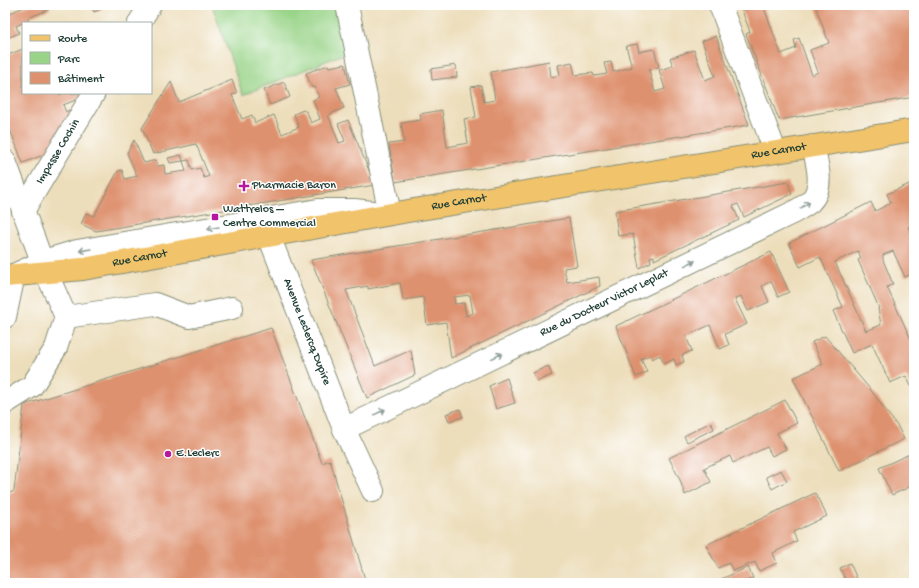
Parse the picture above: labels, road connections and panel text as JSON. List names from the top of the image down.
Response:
{
  "streets": {
    "main road": ["Rue Carnot"],
    "street": ["Impasse Cochin", "Rue du Docteur Victor Leplat", "Avenue Leclercq Dupire"]
  },
  "crossings": [
    ["Rue Carnot", "Rue du Docteur Victor Leplat"],
    ["Rue Carnot", "Avenue Leclercq Dupire"],
    ["Rue du Docteur Victor Leplat", "Avenue Leclercq Dupire"]
  ],
  "one_way": ["Rue du Docteur Victor Leplat"],
  "places": {
    "health": ["Pharmacie Baron"],
    "transit": ["Wattrelos – Centre Commercial"],
    "other": ["E.Leclerc"]
  },
  "legend": ["Route", "Parc", "Bâtiment"]
}
